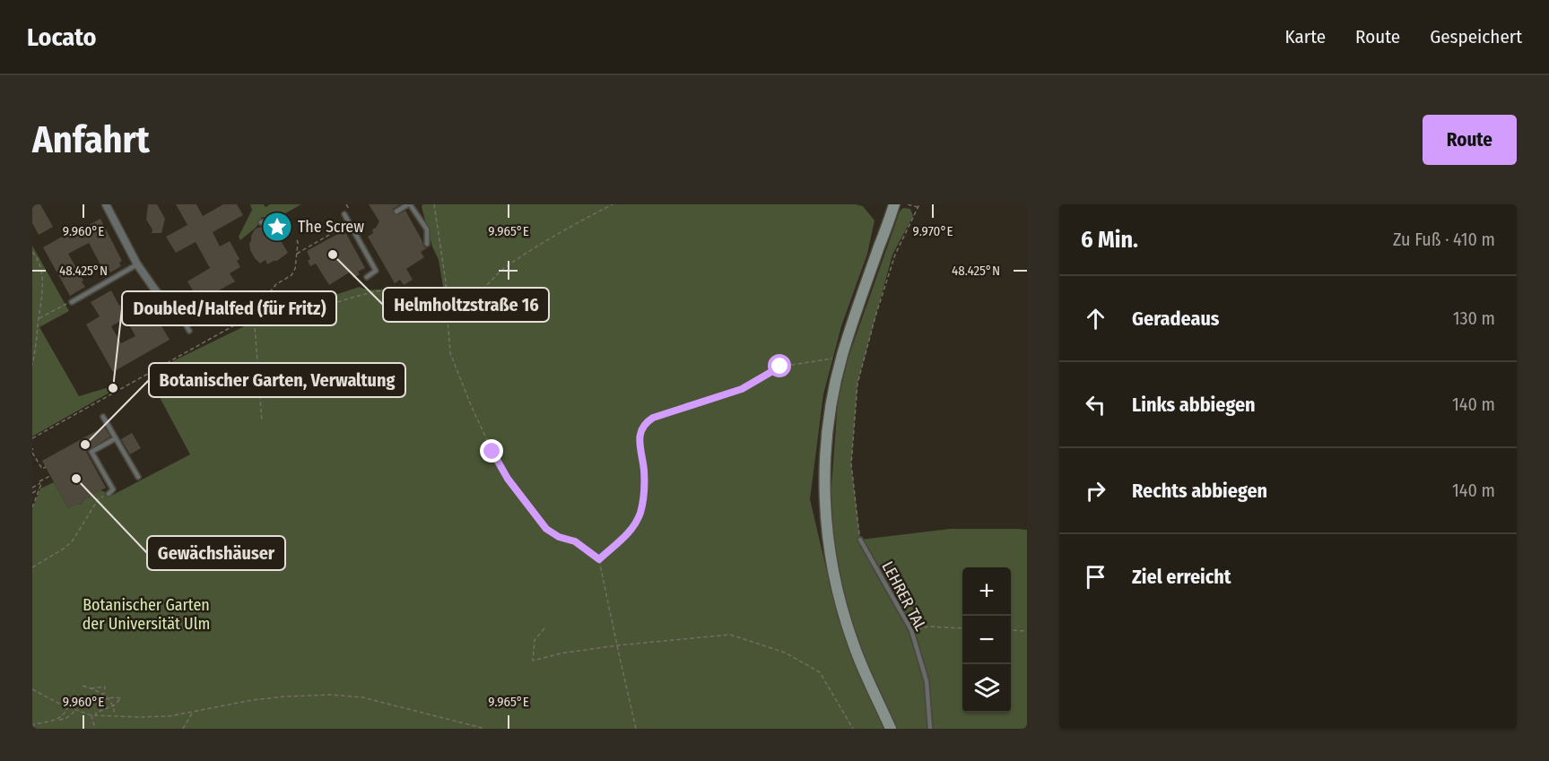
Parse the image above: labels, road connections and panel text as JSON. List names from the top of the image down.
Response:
{
  "streets": {
    "lane": ["LEHRER TAL"]
  },
  "parks": ["Botanischer Garten der Universität Ulm"],
  "places": {
    "place": ["The Screw"],
    "other": [
      "Helmholtzstraße 16",
      "Doubled/Halfed (für Fritz)",
      "Botanischer Garten, Verwaltung",
      "Gewächshäuser"
    ]
  },
  "page": {
    "header": "Locato",
    "nav": ["Karte", "Route", "Gespeichert"],
    "buttons": "Route",
    "title": "Anfahrt",
    "heading": ["6 Min.", "Zu Fuß · 410 m"],
    "list": [
      ["Geradeaus", "130 m"],
      ["Links abbiegen", "140 m"],
      ["Rechts abbiegen", "140 m"],
      "Ziel erreicht"
    ],
    "map_buttons": ["+", "−"]
  },
  "coordinates": [
    "9.960°E",
    "9.965°E",
    "9.970°E",
    "48.425°N"
  ]
}
